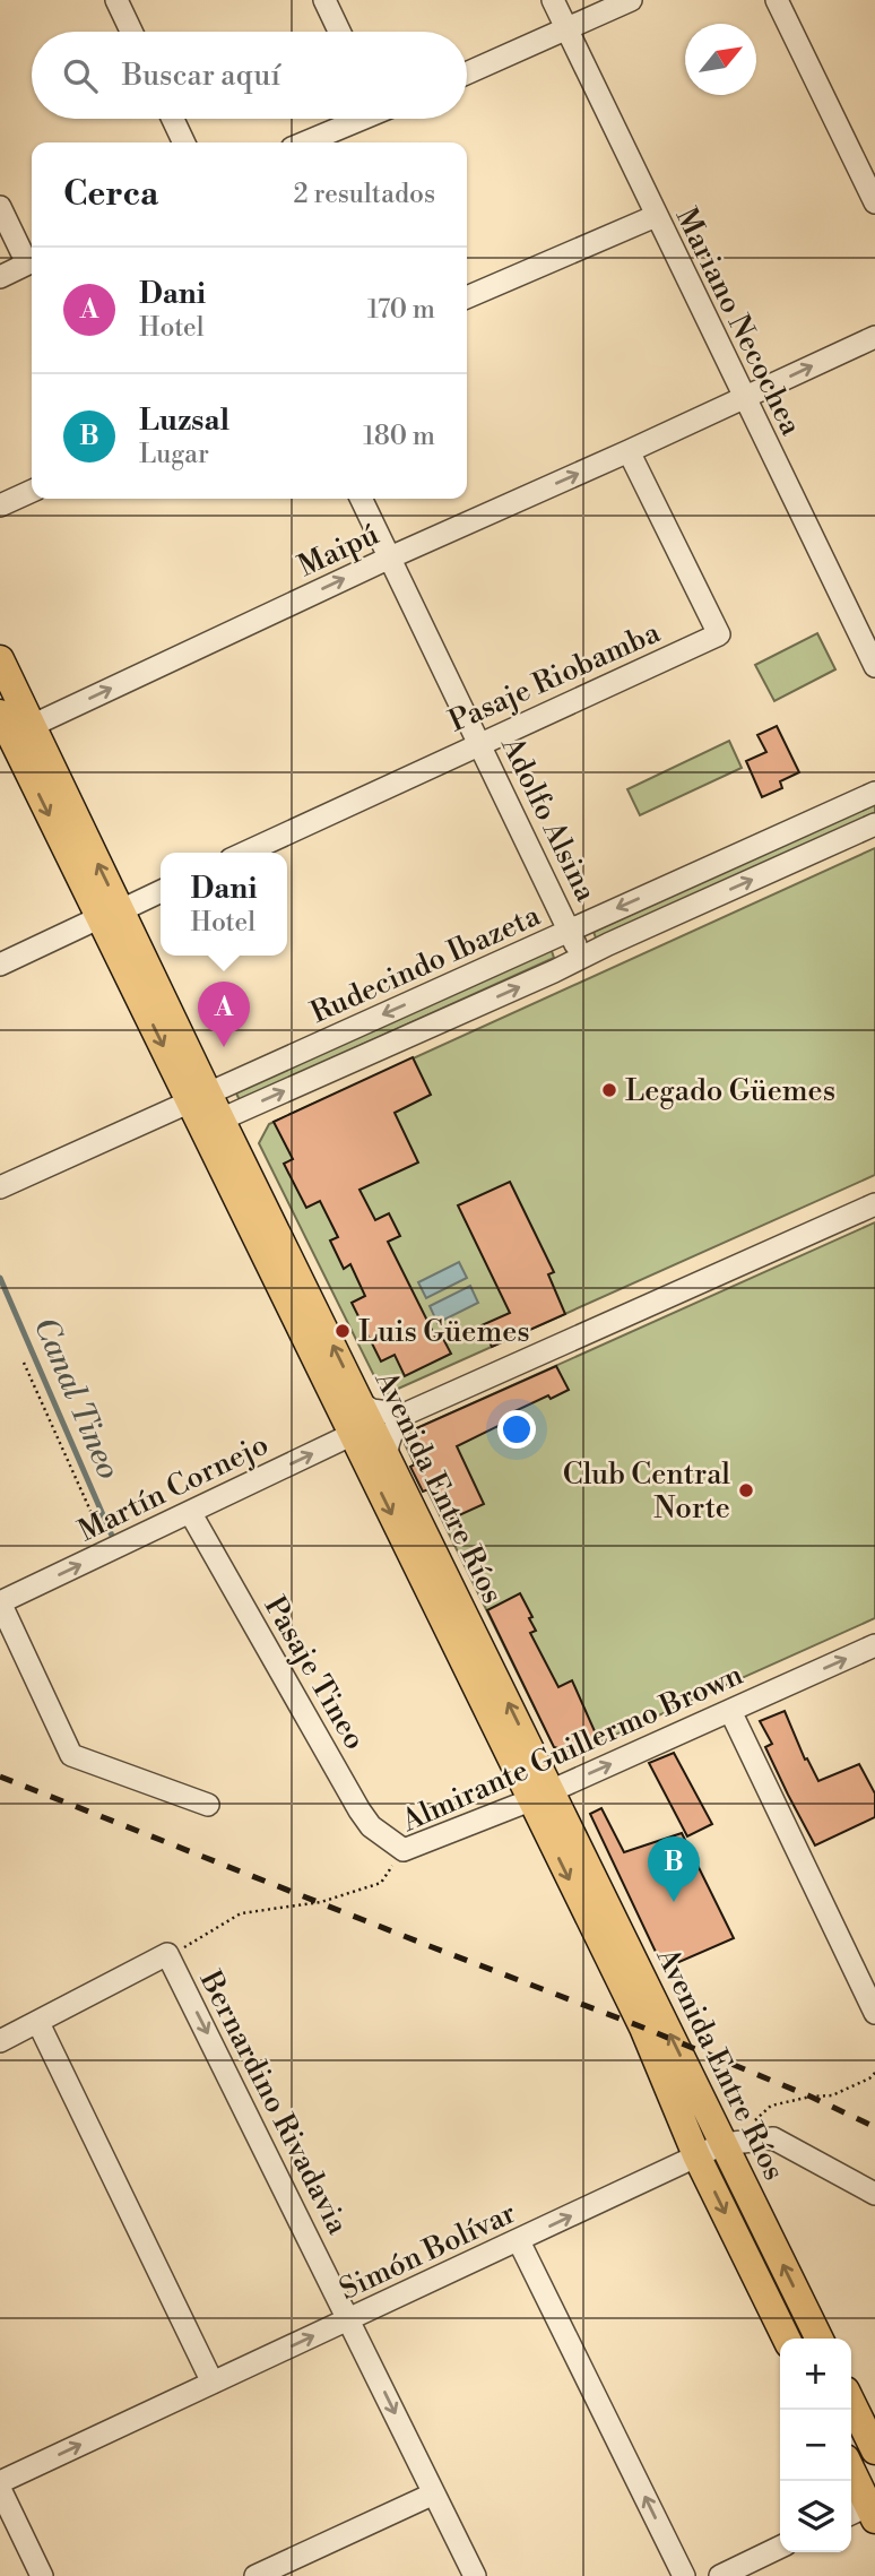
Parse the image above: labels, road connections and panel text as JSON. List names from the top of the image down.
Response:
{
  "streets": {
    "main road": ["Avenida Entre Ríos"],
    "street": [
      "Mariano Necochea",
      "Maipú",
      "Pasaje Riobamba",
      "Adolfo Alsina",
      "Rudecindo Ibazeta",
      "Martín Cornejo",
      "Pasaje Tineo",
      "Almirante Guillermo Brown",
      "Bernardino Rivadavia",
      "Simón Bolívar"
    ]
  },
  "crossings": [
    ["Mariano Necochea", "Maipú"],
    ["Maipú", "Pasaje Riobamba"],
    ["Maipú", "Adolfo Alsina"],
    ["Maipú", "Avenida Entre Ríos"],
    ["Pasaje Riobamba", "Adolfo Alsina"],
    ["Adolfo Alsina", "Rudecindo Ibazeta"],
    ["Rudecindo Ibazeta", "Avenida Entre Ríos"],
    ["Martín Cornejo", "Avenida Entre Ríos"],
    ["Martín Cornejo", "Pasaje Tineo"],
    ["Avenida Entre Ríos", "Almirante Guillermo Brown"],
    ["Avenida Entre Ríos", "Simón Bolívar"],
    ["Pasaje Tineo", "Almirante Guillermo Brown"],
    ["Almirante Guillermo Brown", "Bernardino Rivadavia"],
    ["Bernardino Rivadavia", "Simón Bolívar"]
  ],
  "one_way": ["Maipú", "Martín Cornejo", "Almirante Guillermo Brown"],
  "water": ["Canal Tineo"],
  "places": ["Legado Güemes", "Luis Güemes", "Club Central Norte"],
  "north": "top right",
  "page": {
    "search": "Buscar aquí",
    "heading": ["Cerca", "2 resultados"],
    "list": [
      {
        "mark": "A",
        "name": "Dani",
        "note": "Hotel",
        "value": "170 m"
      },
      {
        "mark": "B",
        "name": "Luzsal",
        "note": "Lugar",
        "value": "180 m"
      }
    ],
    "popup": ["Dani", "Hotel"],
    "pins": ["A", "B"],
    "map_buttons": ["+", "−"]
  }
}
